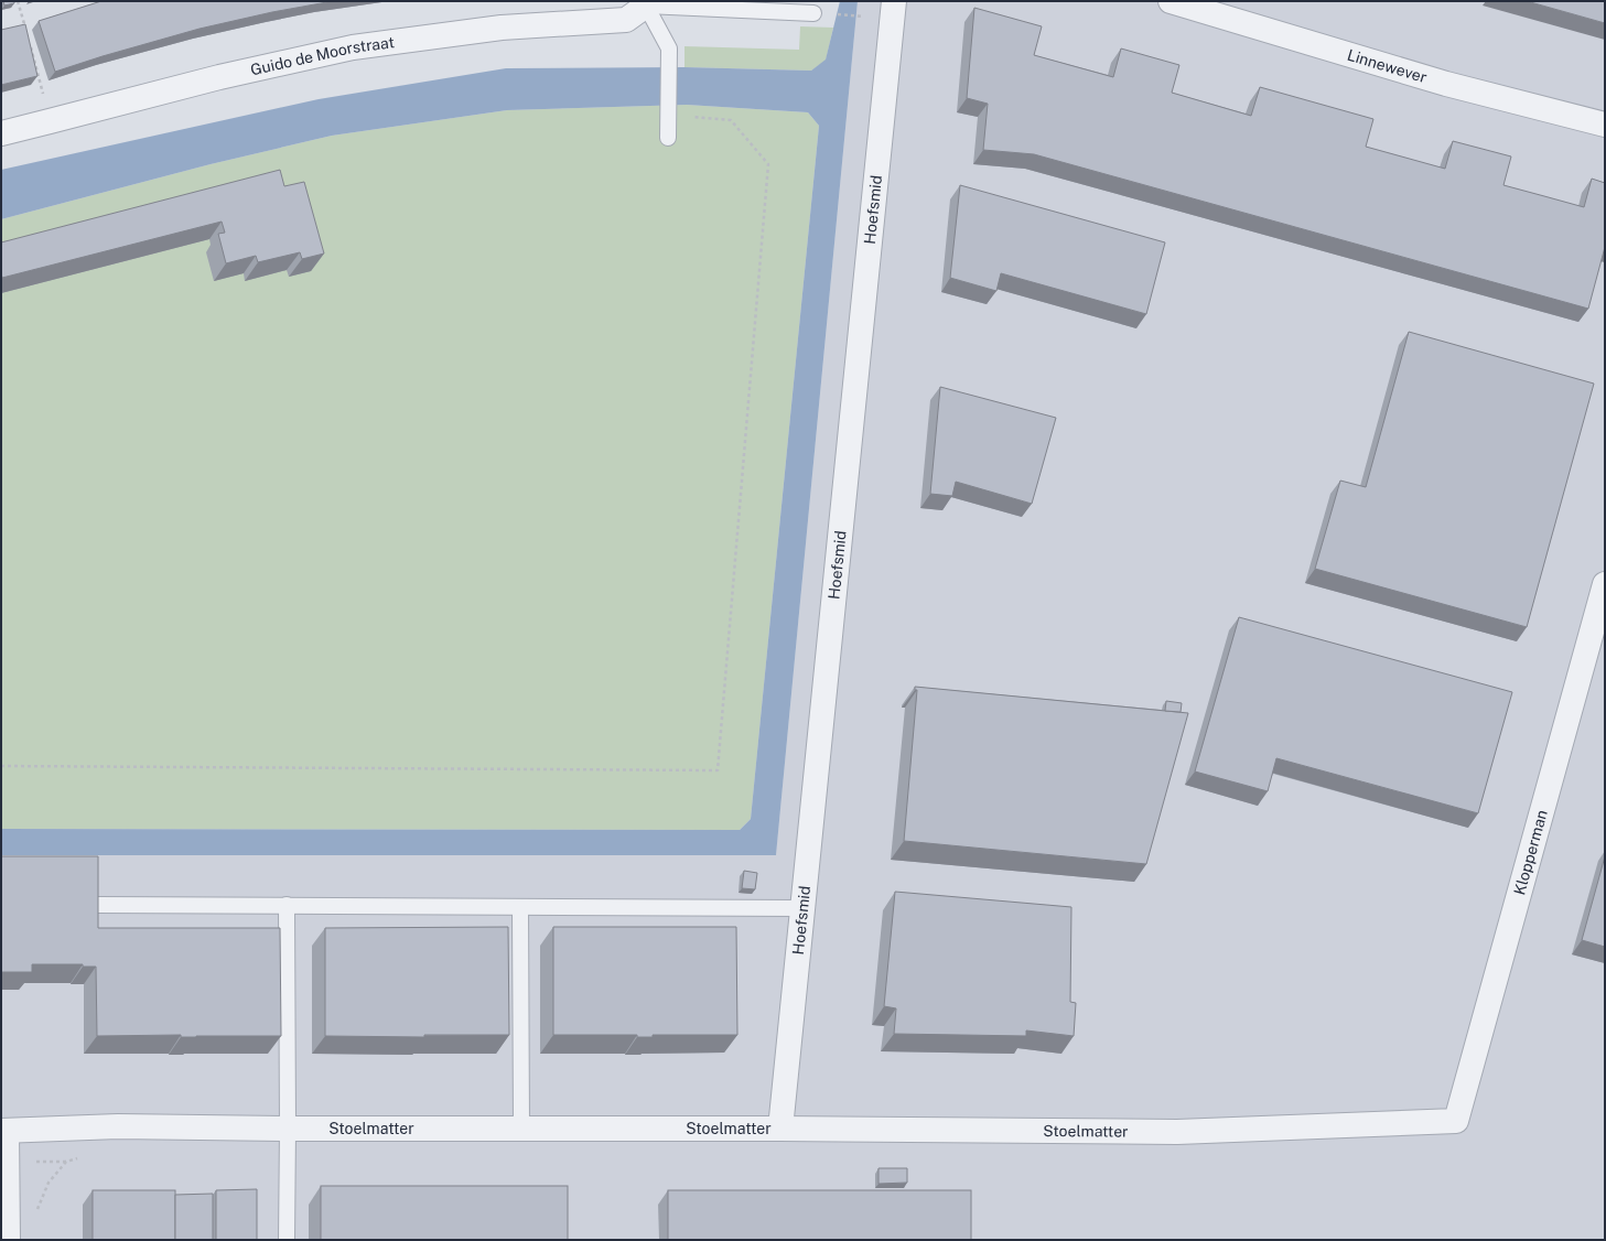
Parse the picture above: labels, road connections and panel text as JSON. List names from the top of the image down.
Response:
{
  "streets": {
    "street": [
      "Guido de Moorstraat",
      "Linnewever",
      "Hoefsmid",
      "Klopperman",
      "Stoelmatter"
    ]
  },
  "crossings": [
    ["Hoefsmid", "Stoelmatter"],
    ["Klopperman", "Stoelmatter"]
  ]
}
